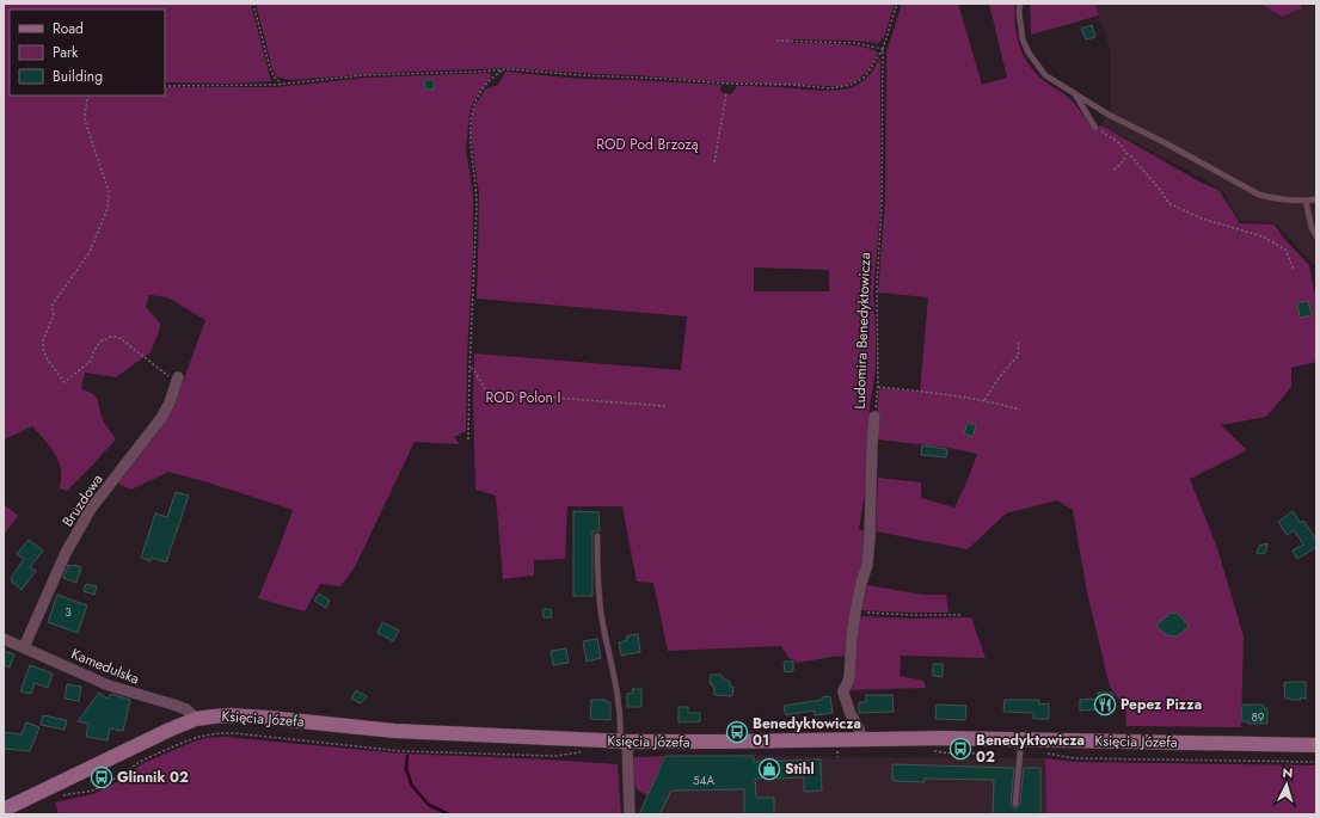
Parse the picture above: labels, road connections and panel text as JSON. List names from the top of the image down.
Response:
{
  "streets": {
    "main road": ["Księcia Józefa"],
    "street": ["Ludomira Benedyktowicza", "Bruzdowa", "Kamedulska"]
  },
  "crossings": [
    ["Ludomira Benedyktowicza", "Księcia Józefa"],
    ["Bruzdowa", "Kamedulska"],
    ["Kamedulska", "Księcia Józefa"]
  ],
  "parks": ["ROD Pod Brzozą", "ROD Polon I"],
  "places": {
    "restaurant": ["Pepez Pizza"],
    "bus stop": ["Benedyktowicza 01", "Benedyktowicza 02", "Glinnik 02"],
    "shop": ["Stihl"]
  },
  "house_numbers": ["3", "89", "54A"],
  "legend": ["Road", "Park", "Building"],
  "north": "top"
}
